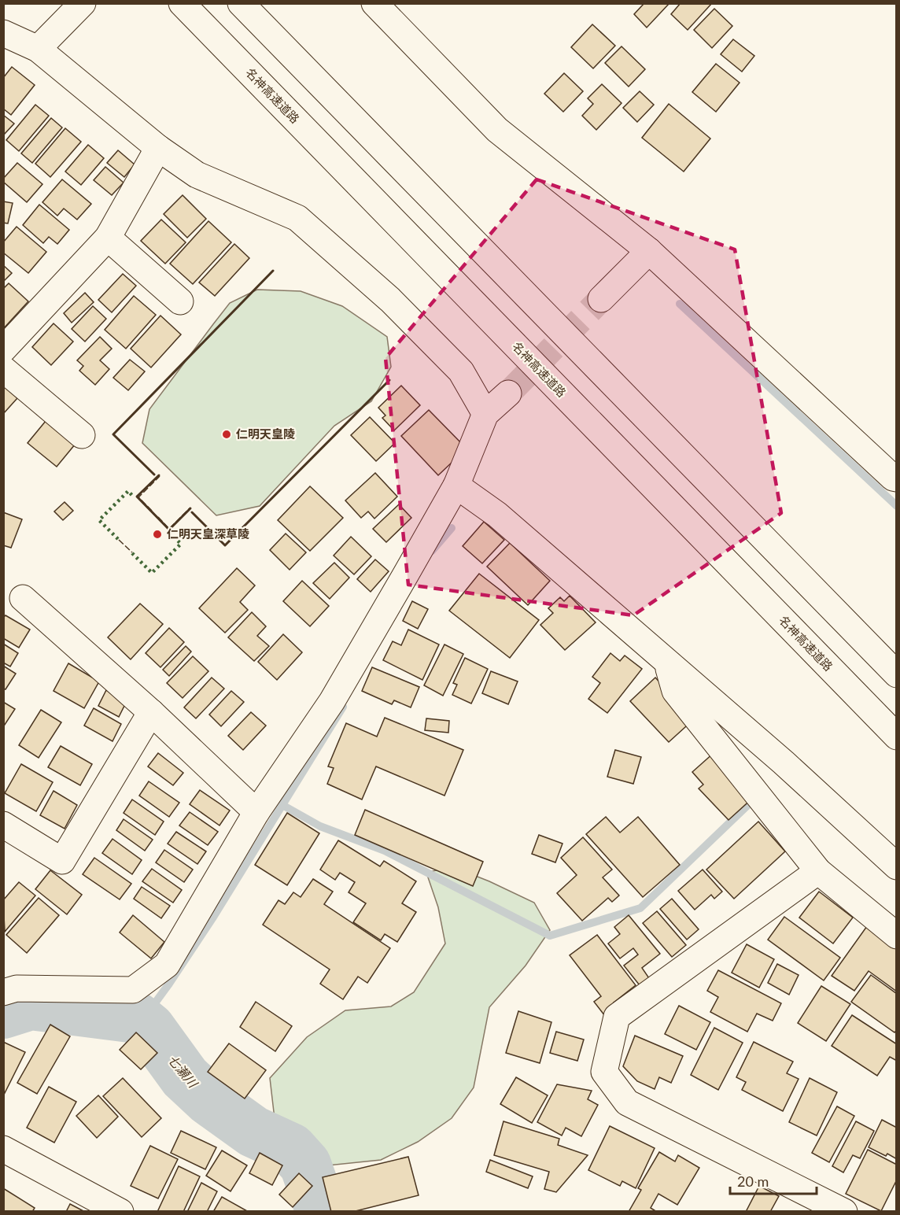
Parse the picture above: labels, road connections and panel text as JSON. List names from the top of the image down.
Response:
{
  "streets": {
    "main road": ["名神高速道路"]
  },
  "water": ["七瀬川"],
  "places": ["仁明天皇陵", "仁明天皇深草陵"],
  "scale_bar": "20 m"
}
